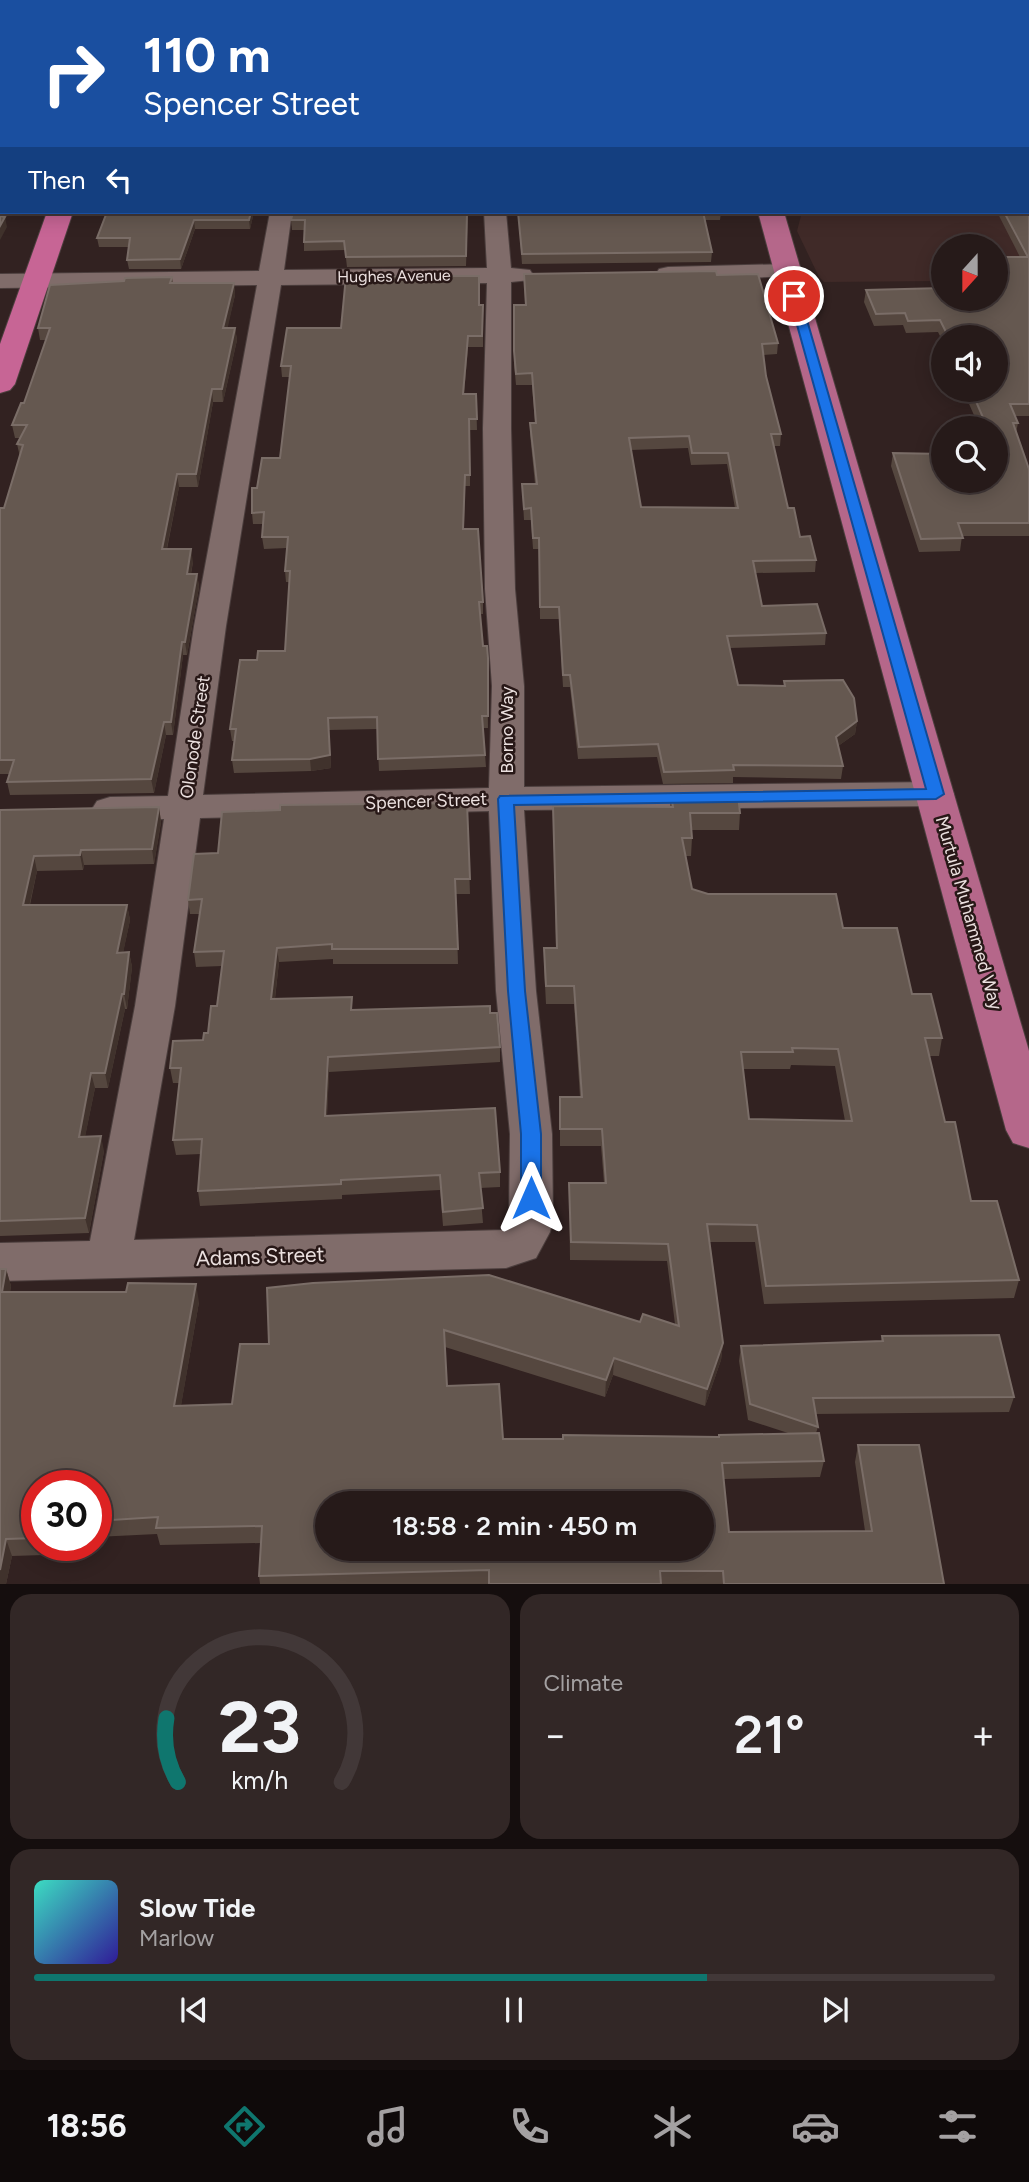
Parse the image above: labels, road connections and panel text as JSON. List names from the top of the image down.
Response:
{
  "streets": {
    "main road": ["Murtula Muhammed Way"],
    "street": [
      "Hughes Avenue",
      "Borno Way",
      "Olonode Street",
      "Spencer Street",
      "Adams Street"
    ]
  },
  "crossings": [
    ["Hughes Avenue", "Borno Way"],
    ["Hughes Avenue", "Olonode Street"],
    ["Borno Way", "Spencer Street"],
    ["Borno Way", "Adams Street"],
    ["Olonode Street", "Spencer Street"],
    ["Olonode Street", "Adams Street"],
    ["Spencer Street", "Murtula Muhammed Way"]
  ],
  "north": "bottom",
  "page": {
    "turn": ["110 m", "Spencer Street"],
    "then": "Then",
    "limit": "30",
    "trip": "18:58 · 2 min · 450 m",
    "tile": "Climate",
    "heat": ["−", "21°", "+"],
    "song": ["Slow Tide", "Marlow"],
    "tabs": "18:56",
    "gauge": ["23", "km/h"]
  }
}
